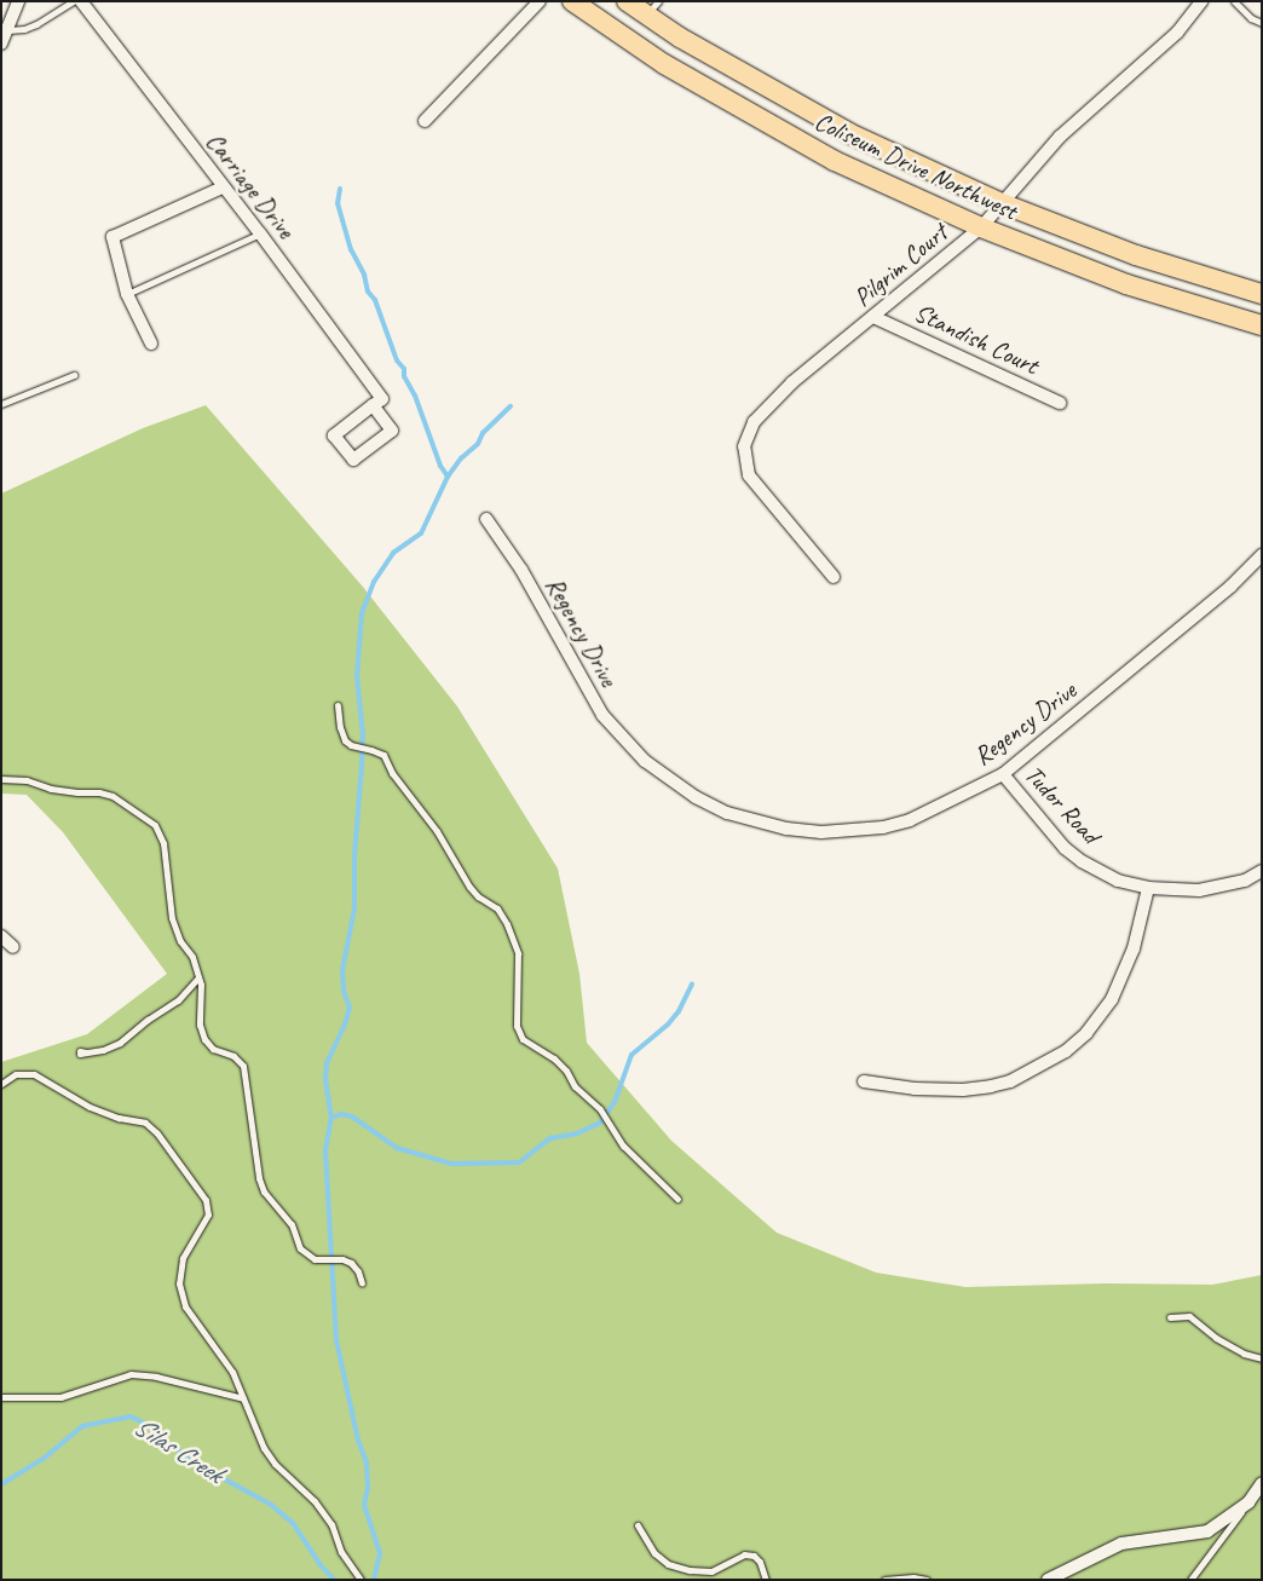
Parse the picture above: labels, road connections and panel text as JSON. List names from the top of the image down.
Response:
{
  "streets": {
    "main road": ["Coliseum Drive Northwest"],
    "street": [
      "Carriage Drive",
      "Pilgrim Court",
      "Standish Court",
      "Regency Drive",
      "Tudor Road"
    ]
  },
  "crossings": [
    ["Coliseum Drive Northwest", "Pilgrim Court"],
    ["Pilgrim Court", "Standish Court"],
    ["Regency Drive", "Tudor Road"]
  ],
  "water": ["Silas Creek"]
}
